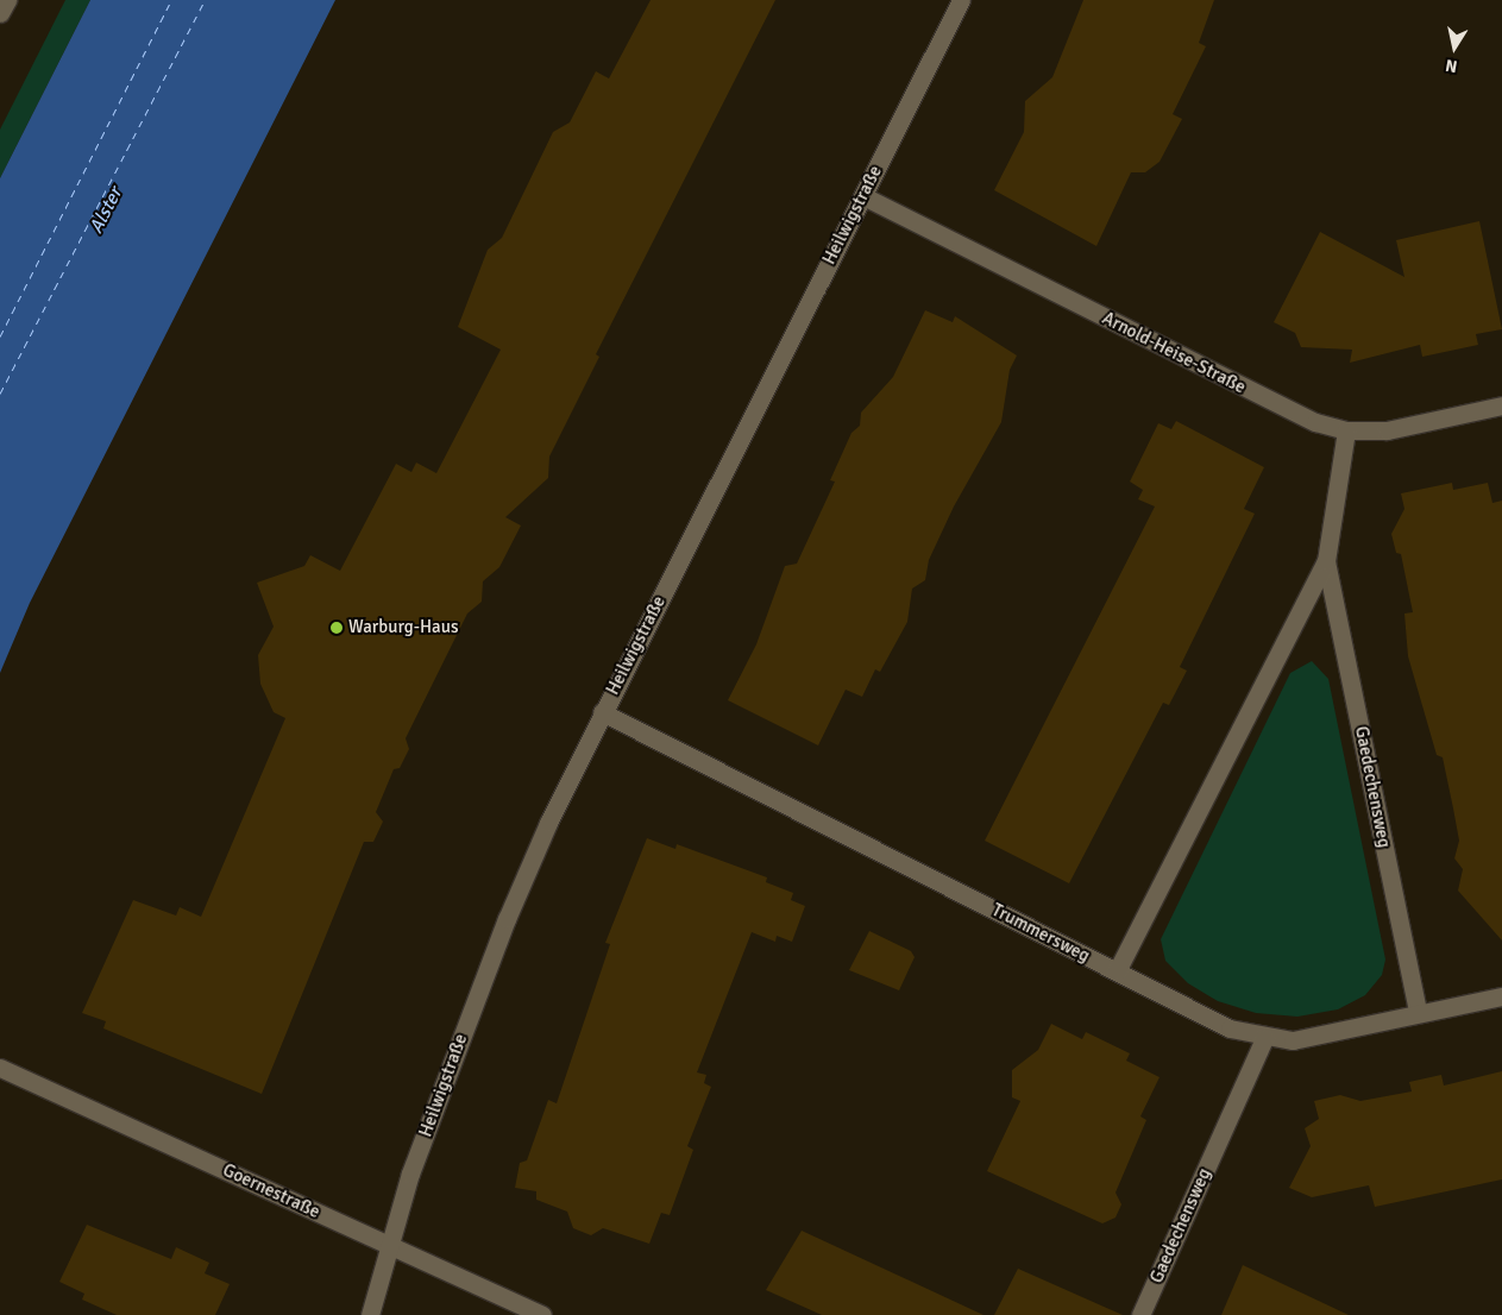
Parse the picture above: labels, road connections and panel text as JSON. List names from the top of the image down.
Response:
{
  "streets": {
    "street": [
      "Heilwigstraße",
      "Arnold-Heise-Straße",
      "Gaedechensweg",
      "Trummersweg",
      "Goernestraße"
    ]
  },
  "crossings": [
    ["Heilwigstraße", "Arnold-Heise-Straße"],
    ["Heilwigstraße", "Trummersweg"],
    ["Heilwigstraße", "Goernestraße"],
    ["Arnold-Heise-Straße", "Gaedechensweg"],
    ["Gaedechensweg", "Trummersweg"]
  ],
  "water": ["Alster"],
  "places": ["Warburg-Haus"],
  "north": "bottom"
}
